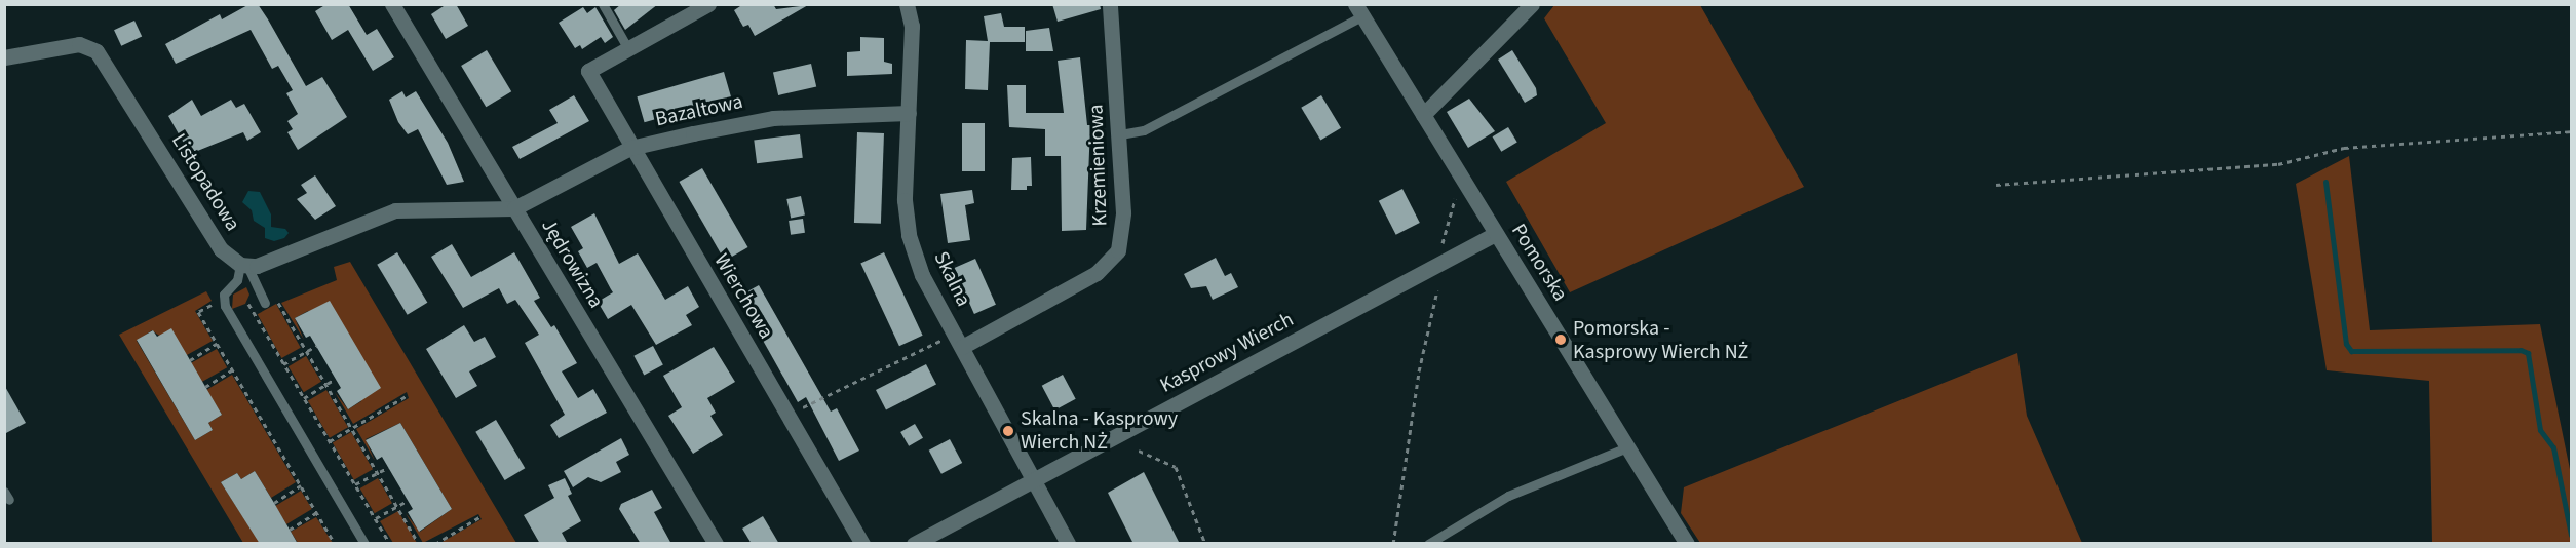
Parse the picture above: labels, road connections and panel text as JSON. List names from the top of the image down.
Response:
{
  "streets": {
    "street": [
      "Bazaltowa",
      "Krzemieniowa",
      "Listopadowa",
      "Pomorska",
      "Jędrowizna",
      "Skalna",
      "Wierchowa",
      "Kasprowy Wierch"
    ]
  },
  "crossings": [
    ["Bazaltowa", "Jędrowizna"],
    ["Bazaltowa", "Skalna"],
    ["Bazaltowa", "Wierchowa"],
    ["Krzemieniowa", "Skalna"],
    ["Pomorska", "Kasprowy Wierch"],
    ["Skalna", "Kasprowy Wierch"]
  ],
  "places": ["Pomorska - Kasprowy Wierch NŻ", "Skalna - Kasprowy Wierch NŻ"]
}
